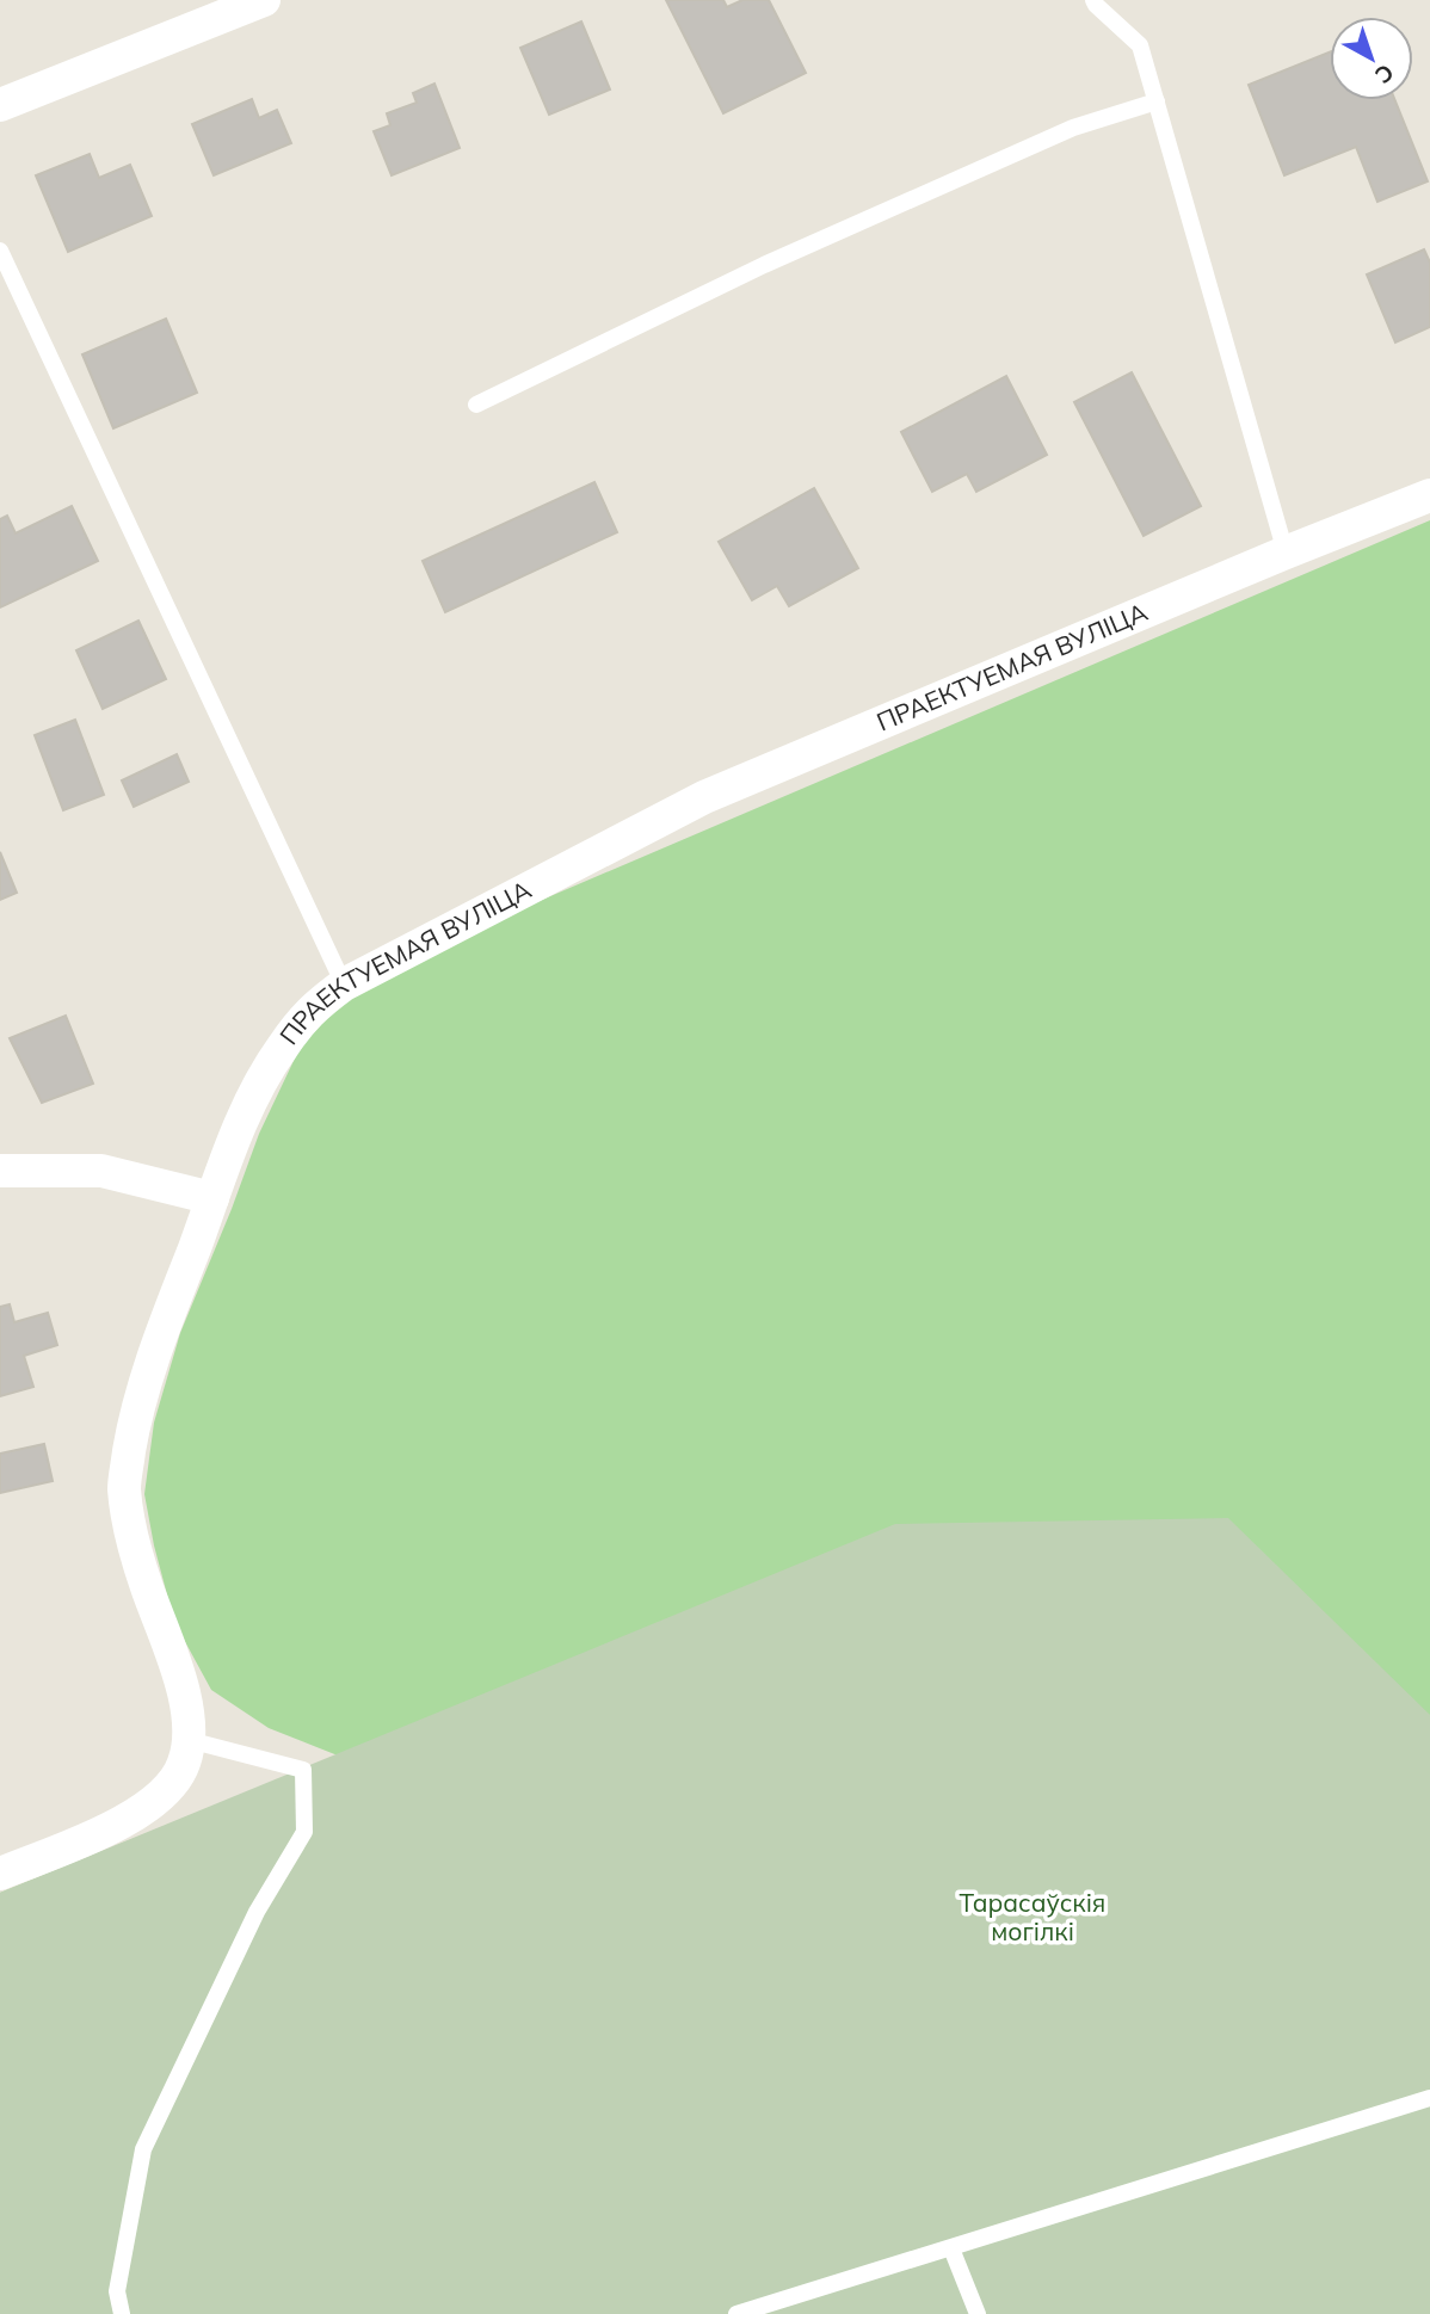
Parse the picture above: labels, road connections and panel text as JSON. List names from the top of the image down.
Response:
{
  "streets": {
    "street": ["ПРАЕКТУЕМАЯ ВУЛІЦА"]
  },
  "parks": ["Тарасаўскія могілкі"],
  "north": "bottom right"
}
